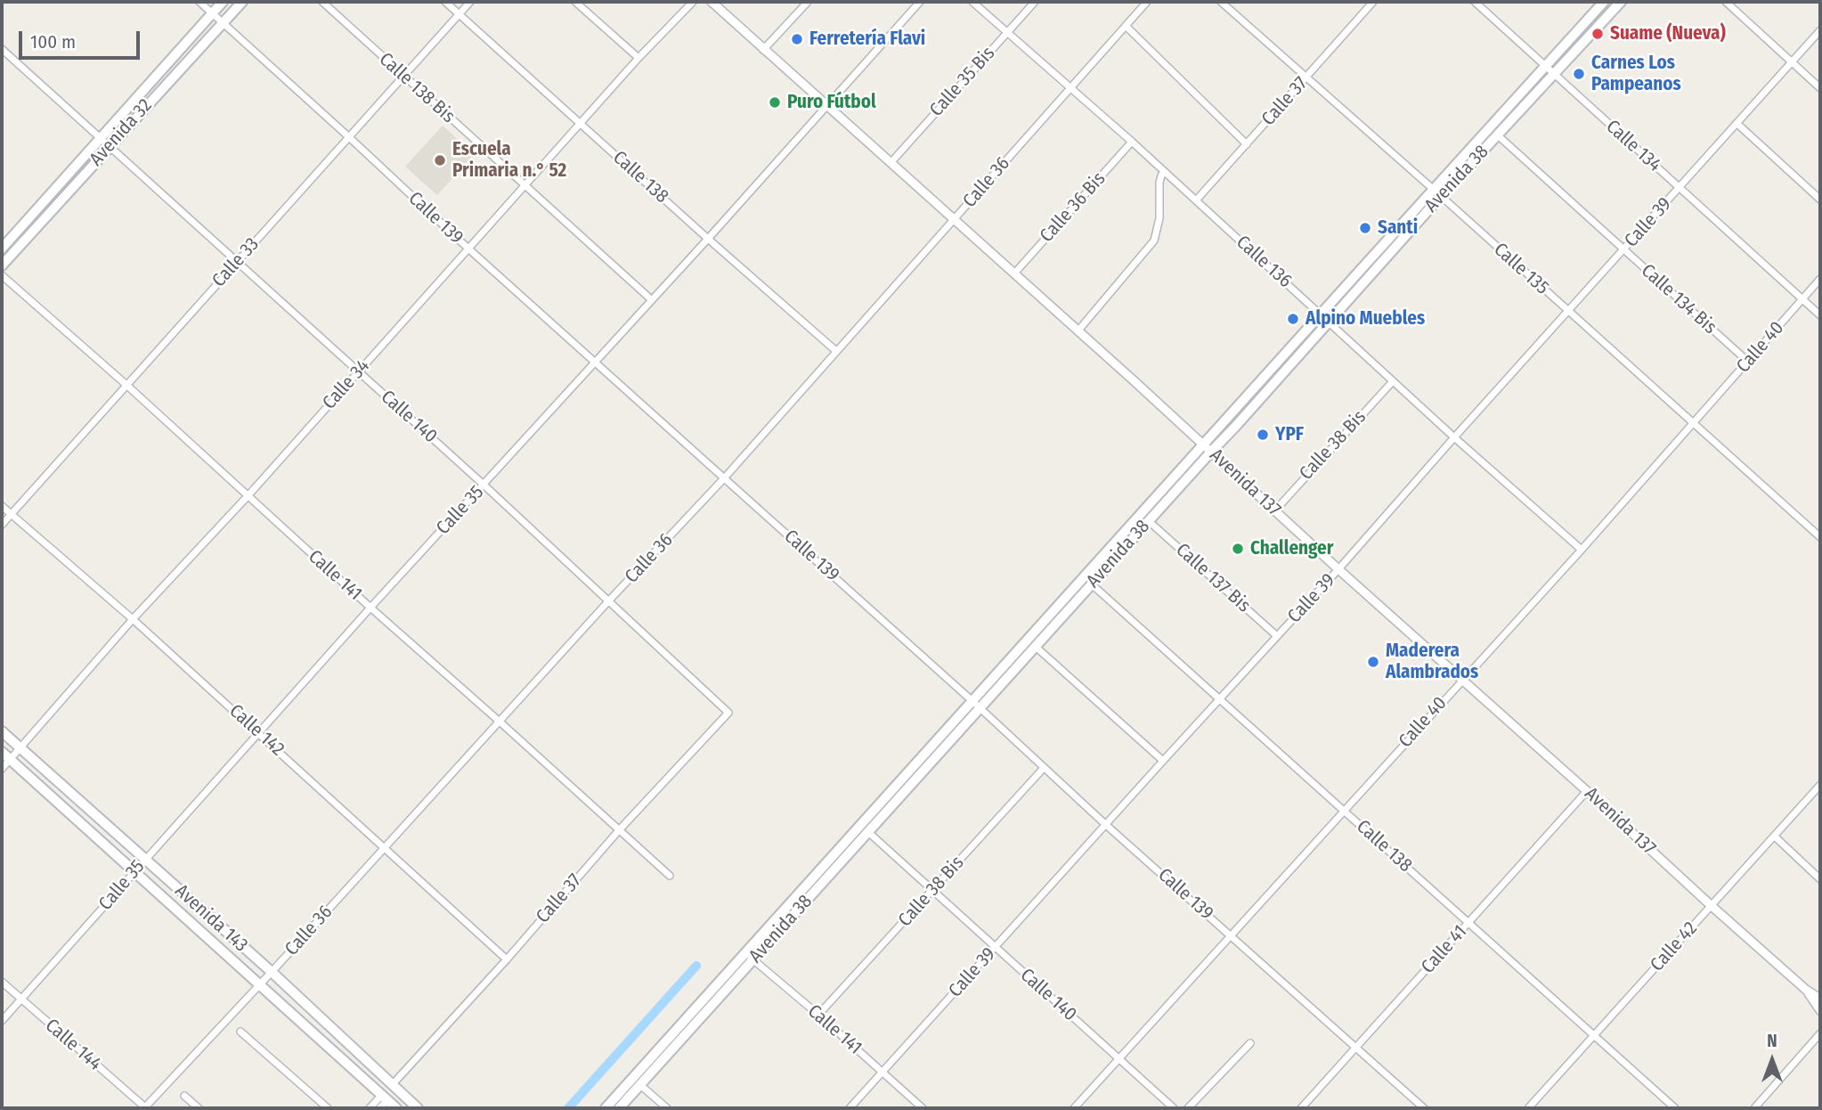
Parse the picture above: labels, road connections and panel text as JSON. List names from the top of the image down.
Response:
{
  "streets": {
    "main road": ["Avenida 32", "Avenida 38", "Avenida 143"],
    "street": [
      "Calle 35 Bis",
      "Calle 138 Bis",
      "Calle 37",
      "Calle 134",
      "Calle 138",
      "Calle 36",
      "Calle 36 Bis",
      "Calle 139",
      "Calle 39",
      "Calle 136",
      "Calle 33",
      "Calle 135",
      "Calle 134 Bis",
      "Calle 40",
      "Calle 34",
      "Calle 140",
      "Calle 38 Bis",
      "Avenida 137",
      "Calle 35",
      "Calle 141",
      "Calle 137 Bis",
      "Calle 142",
      "Calle 42",
      "Calle 41",
      "Calle 144"
    ]
  },
  "crossings": [
    ["Calle 35 Bis", "Calle 136"],
    ["Calle 35 Bis", "Avenida 137"],
    ["Calle 138 Bis", "Calle 33"],
    ["Calle 138 Bis", "Calle 34"],
    ["Calle 138 Bis", "Calle 35"],
    ["Calle 37", "Calle 136"],
    ["Calle 37", "Calle 135"],
    ["Calle 37", "Calle 140"],
    ["Calle 37", "Calle 141"],
    ["Calle 37", "Calle 142"],
    ["Calle 37", "Avenida 143"],
    ["Avenida 32", "Calle 139"],
    ["Avenida 32", "Calle 140"],
    ["Calle 134", "Avenida 38"],
    ["Calle 134", "Calle 39"],
    ["Calle 134", "Calle 40"],
    ["Calle 138", "Avenida 38"],
    ["Calle 138", "Calle 36"],
    ["Calle 138", "Calle 39"],
    ["Calle 138", "Calle 33"],
    ["Calle 138", "Calle 40"],
    ["Calle 138", "Calle 34"],
    ["Calle 138", "Calle 35"],
    ["Calle 138", "Calle 42"],
    ["Calle 138", "Calle 41"],
    ["Avenida 38", "Calle 139"],
    ["Avenida 38", "Calle 136"],
    ["Avenida 38", "Calle 135"],
    ["Avenida 38", "Calle 134 Bis"],
    ["Avenida 38", "Calle 140"],
    ["Avenida 38", "Avenida 137"],
    ["Avenida 38", "Calle 141"],
    ["Avenida 38", "Calle 137 Bis"],
    ["Calle 36", "Calle 139"],
    ["Calle 36", "Calle 136"],
    ["Calle 36", "Calle 140"],
    ["Calle 36", "Avenida 137"],
    ["Calle 36", "Calle 141"],
    ["Calle 36", "Calle 142"],
    ["Calle 36", "Avenida 143"],
    ["Calle 36", "Calle 144"],
    ["Calle 36 Bis", "Calle 136"],
    ["Calle 36 Bis", "Avenida 137"],
    ["Calle 139", "Calle 39"],
    ["Calle 139", "Calle 33"],
    ["Calle 139", "Calle 40"],
    ["Calle 139", "Calle 34"],
    ["Calle 139", "Calle 38 Bis"],
    ["Calle 139", "Calle 35"],
    ["Calle 139", "Calle 41"],
    ["Calle 39", "Calle 136"],
    ["Calle 39", "Calle 135"],
    ["Calle 39", "Calle 134 Bis"],
    ["Calle 39", "Calle 140"],
    ["Calle 39", "Avenida 137"],
    ["Calle 39", "Calle 141"],
    ["Calle 39", "Calle 137 Bis"],
    ["Calle 136", "Calle 40"],
    ["Calle 136", "Calle 38 Bis"],
    ["Calle 33", "Calle 140"],
    ["Calle 33", "Calle 141"],
    ["Calle 33", "Calle 142"],
    ["Calle 135", "Calle 40"],
    ["Calle 134 Bis", "Calle 40"],
    ["Calle 40", "Calle 140"],
    ["Calle 40", "Avenida 137"],
    ["Calle 34", "Calle 140"],
    ["Calle 34", "Calle 141"],
    ["Calle 34", "Calle 142"],
    ["Calle 34", "Avenida 143"],
    ["Calle 140", "Calle 38 Bis"],
    ["Calle 140", "Calle 35"],
    ["Calle 38 Bis", "Avenida 137"],
    ["Calle 38 Bis", "Calle 141"],
    ["Avenida 137", "Calle 35"],
    ["Avenida 137", "Calle 42"],
    ["Avenida 137", "Calle 41"],
    ["Calle 35", "Calle 141"],
    ["Calle 35", "Calle 142"],
    ["Calle 35", "Avenida 143"],
    ["Calle 35", "Calle 144"]
  ],
  "places": [
    "Suame (Nueva)",
    "Ferretería Flavi",
    "Carnes Los Pampeanos",
    "Puro Fútbol",
    "Escuela Primaria n.° 52",
    "Santi",
    "Alpino Muebles",
    "YPF",
    "Challenger",
    "Maderera Alambrados"
  ],
  "scale_bar": "100 m",
  "north": "top"
}
